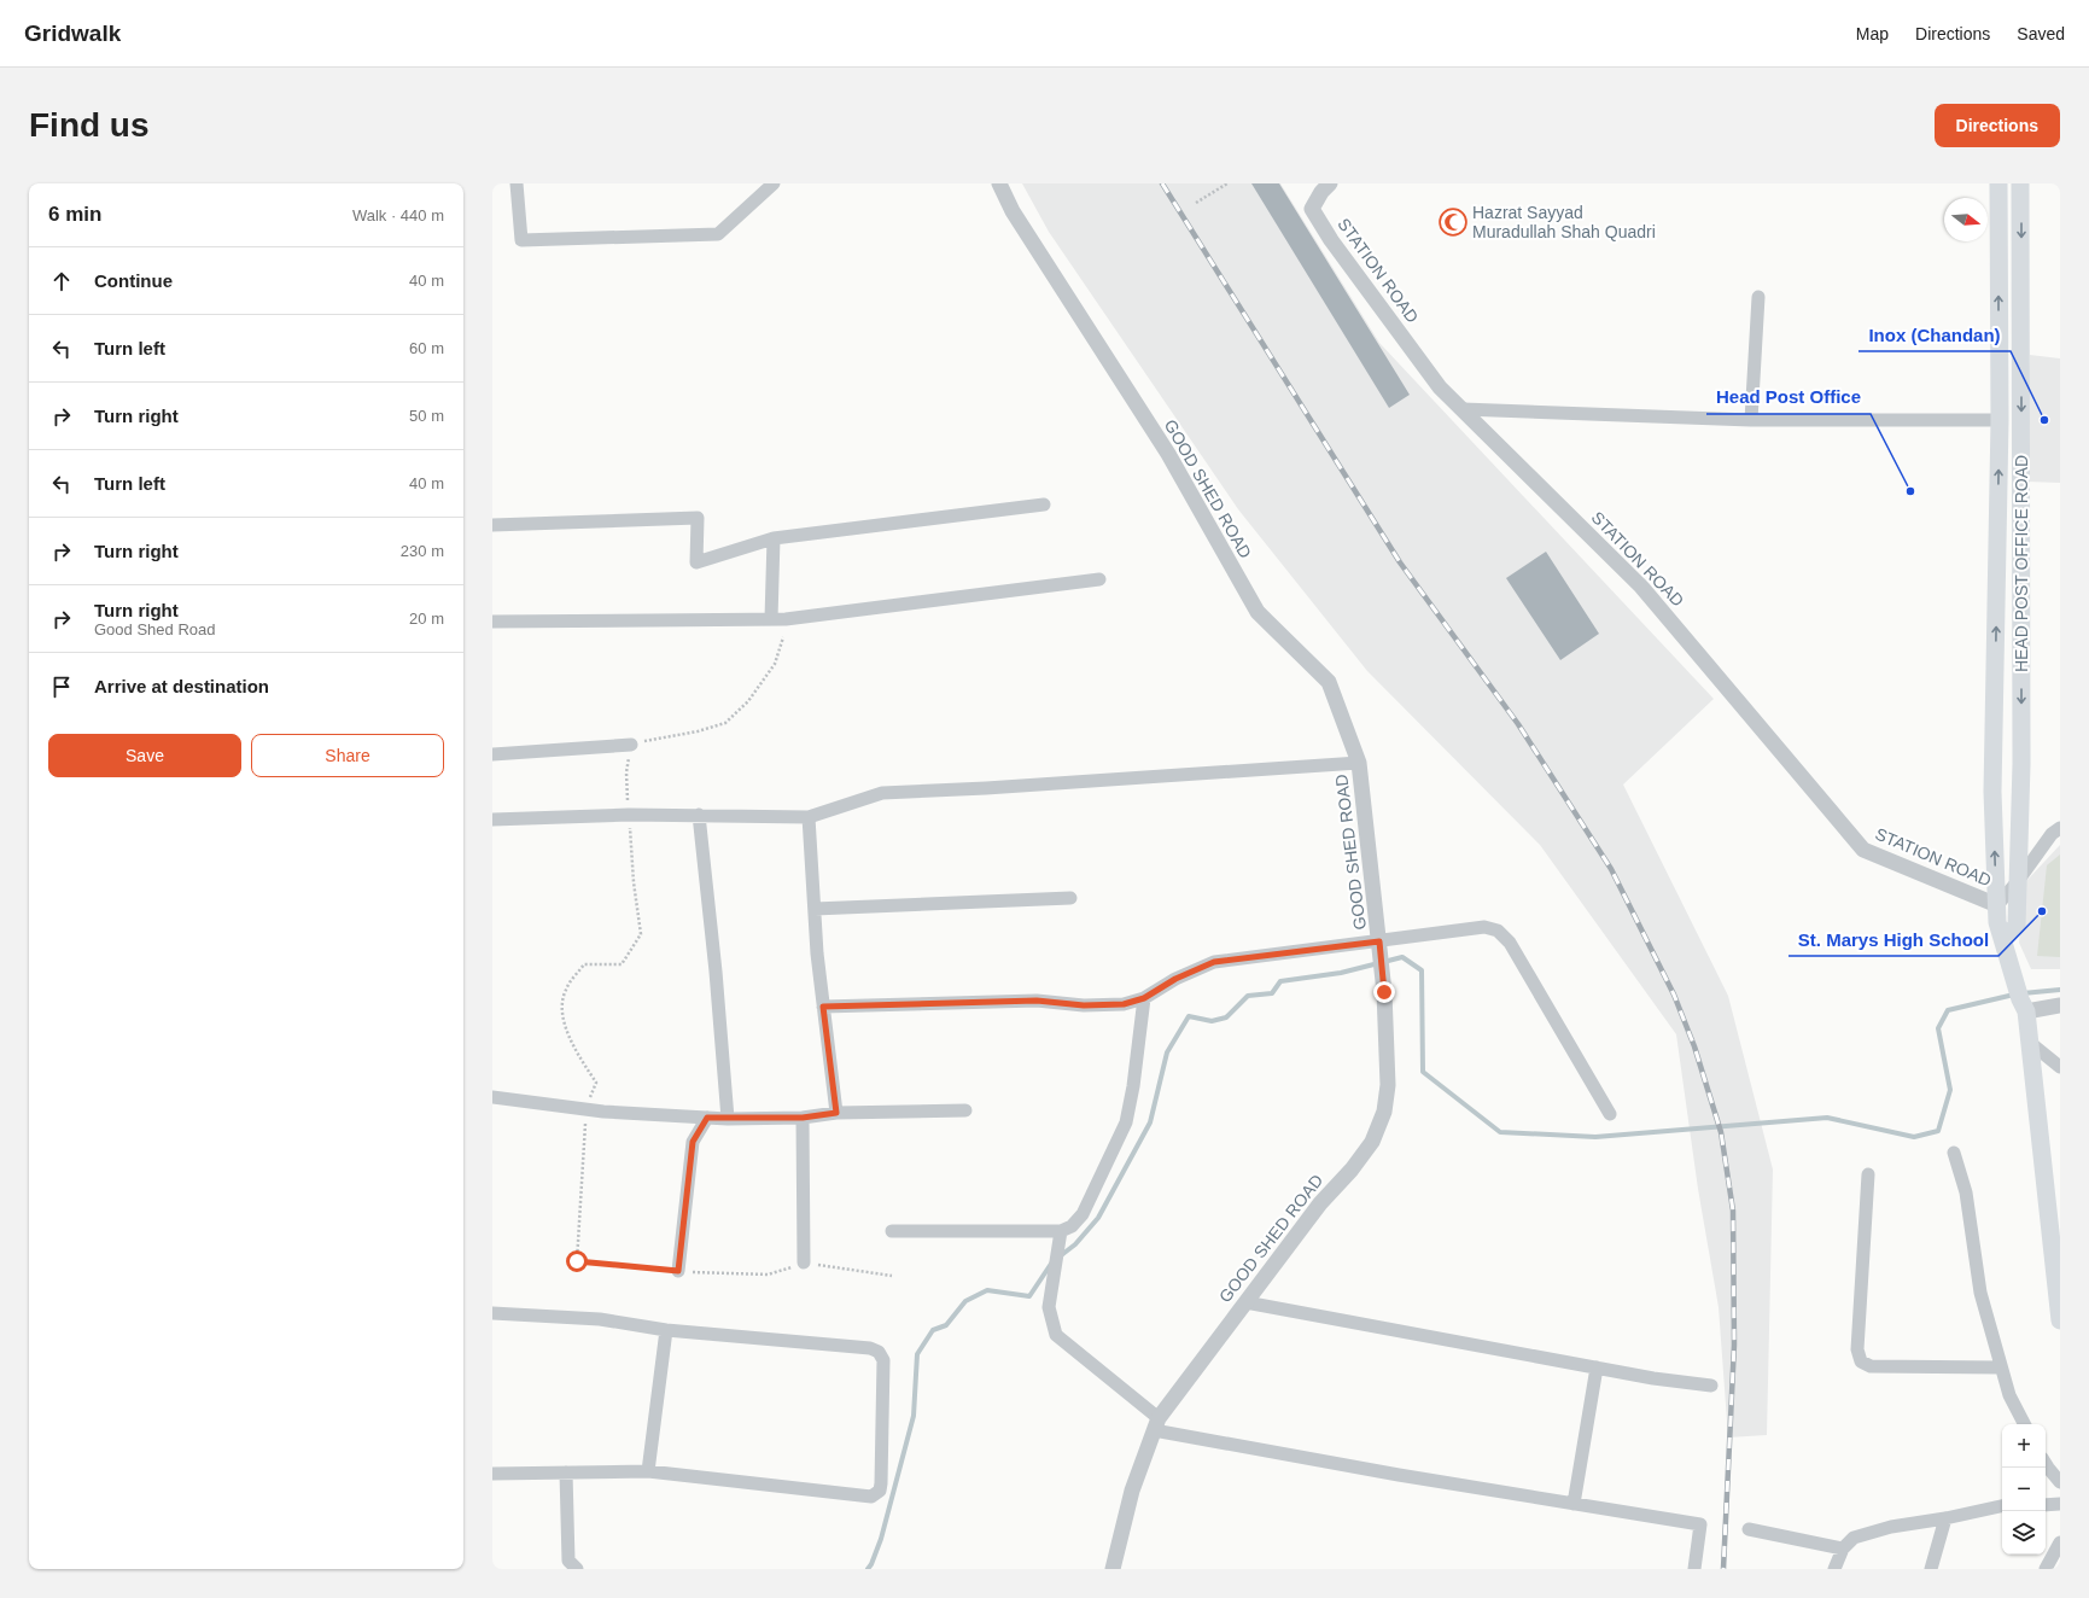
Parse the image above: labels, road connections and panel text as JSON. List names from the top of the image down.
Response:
{
  "streets": {
    "main road": ["HEAD POST OFFICE ROAD"],
    "street": ["STATION ROAD", "GOOD SHED ROAD"]
  },
  "crossings": [
    ["STATION ROAD", "HEAD POST OFFICE ROAD"]
  ],
  "places": {
    "mosque": ["Hazrat Sayyad Muradullah Shah Quadri"],
    "other": ["Inox (Chandan)", "Head Post Office", "St. Marys High School"]
  },
  "north": "right",
  "page": {
    "header": "Gridwalk",
    "nav": ["Map", "Directions", "Saved"],
    "buttons": [
      "Directions",
      ["Save", "Share"]
    ],
    "title": "Find us",
    "heading": ["6 min", "Walk · 440 m"],
    "list": [
      ["Continue", "40 m"],
      ["Turn left", "60 m"],
      ["Turn right", "50 m"],
      ["Turn left", "40 m"],
      ["Turn right", "230 m"],
      ["Turn right", "Good Shed Road", "20 m"],
      "Arrive at destination"
    ],
    "map_buttons": ["+", "−"]
  }
}
